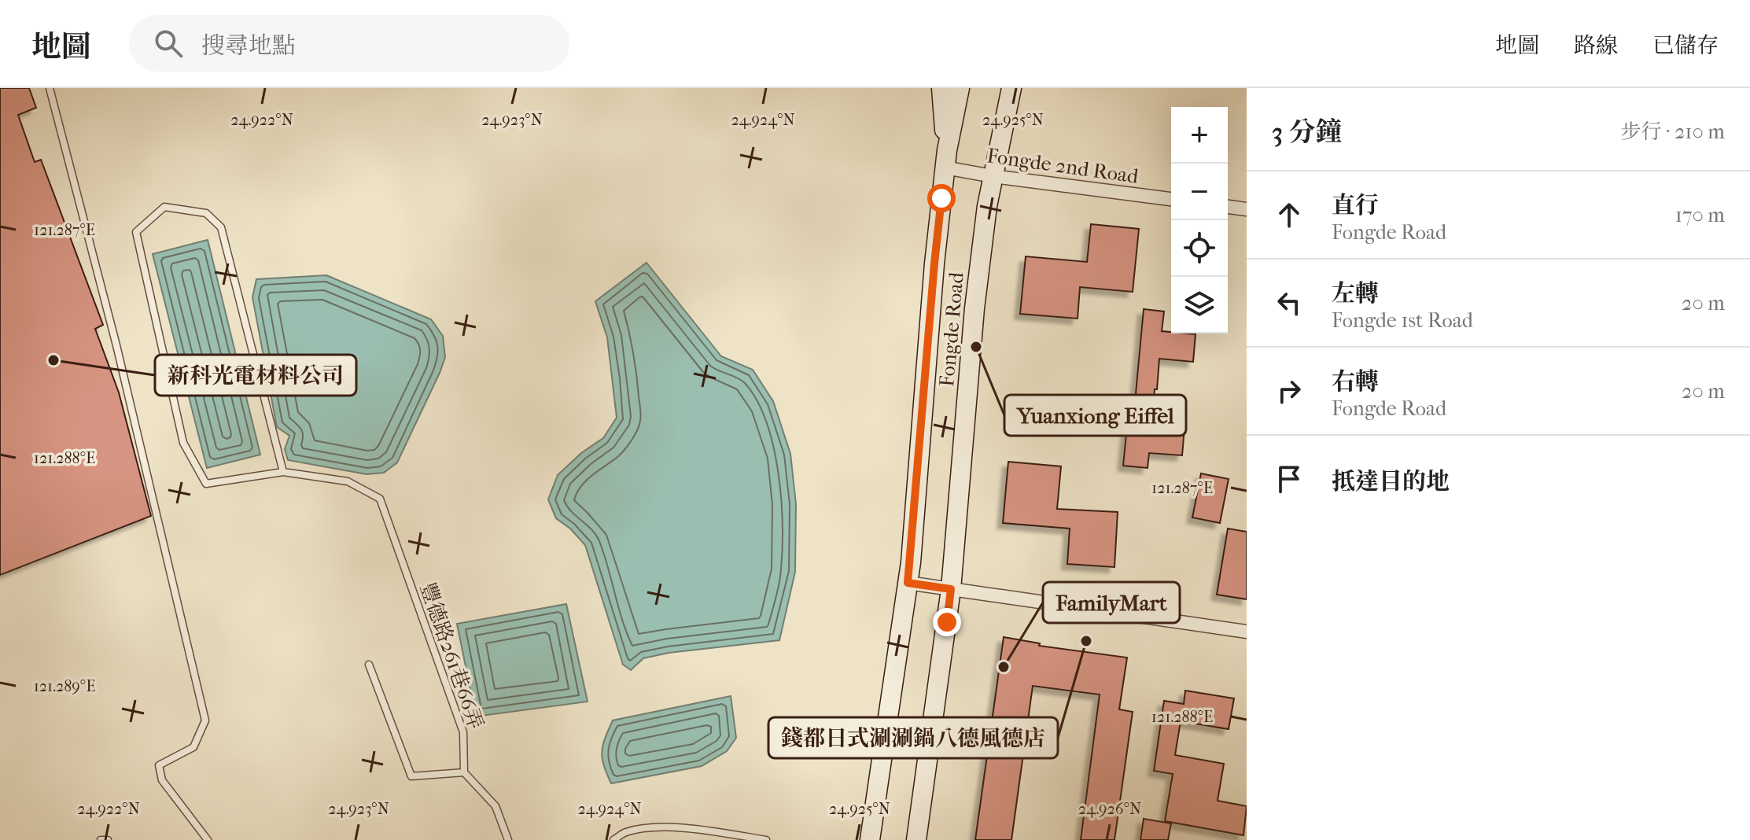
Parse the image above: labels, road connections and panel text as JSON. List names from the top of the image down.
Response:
{
  "streets": {
    "main road": ["Fongde Road"],
    "street": ["Fongde 2nd Road"],
    "lane": ["豐德路261巷66弄"]
  },
  "crossings": [
    ["Fongde 2nd Road", "Fongde Road"]
  ],
  "places": [
    "Yuanxiong Eiffel",
    "新科光電材料公司",
    "錢都日式涮涮鍋八德風德店",
    "FamilyMart"
  ],
  "page": {
    "header": "地圖",
    "search": "搜尋地點",
    "nav": ["地圖", "路線", "已儲存"],
    "heading": ["3 分鐘", "步行 · 210 m"],
    "map_buttons": ["+", "−"],
    "list": [
      ["直行", "Fongde Road", "170 m"],
      ["左轉", "Fongde 1st Road", "20 m"],
      ["右轉", "Fongde Road", "20 m"],
      "抵達目的地"
    ]
  },
  "coordinates": [
    "24.922°N",
    "24.923°N",
    "24.924°N",
    "24.925°N",
    "121.287°E",
    "121.288°E",
    "121.289°E",
    "24.926°N"
  ]
}
